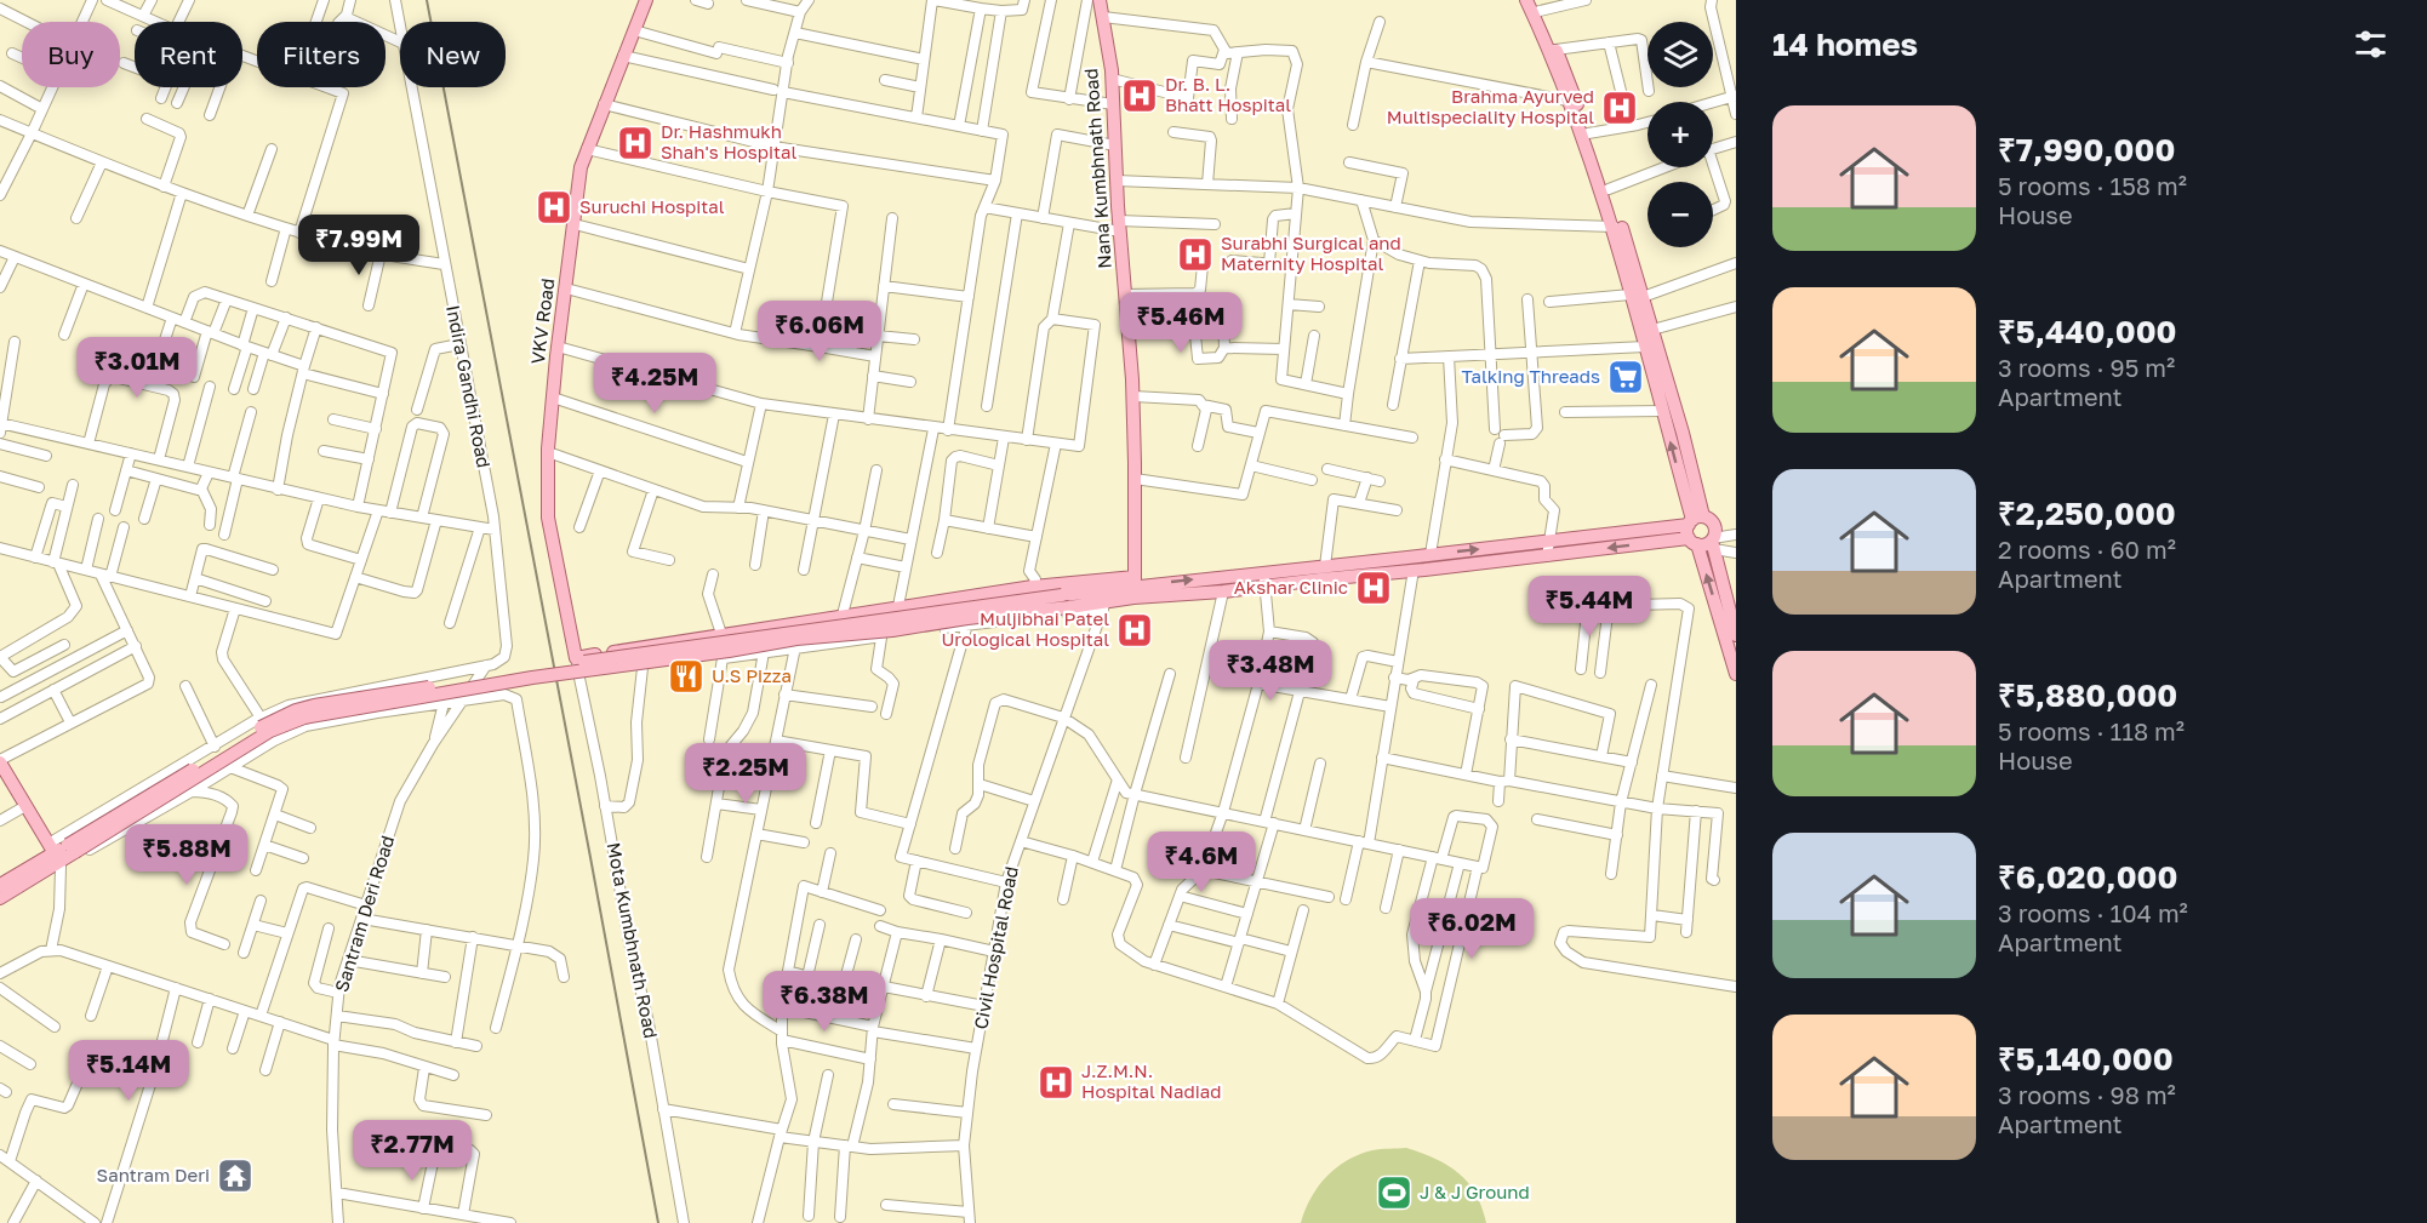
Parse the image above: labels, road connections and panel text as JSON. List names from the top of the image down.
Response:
{
  "streets": {
    "main road": ["Nana Kumbhnath Road", "VKV Road"],
    "street": [
      "Indira Gandhi Road",
      "Santram Deri Road",
      "Mota Kumbhnath Road",
      "Civil Hospital Road"
    ]
  },
  "crossings": [
    ["VKV Road", "Mota Kumbhnath Road"],
    ["Indira Gandhi Road", "Santram Deri Road"]
  ],
  "places": {
    "hospital": [
      "Dr. B. L. Bhatt Hospital",
      "Brahma Ayurved Multispeciality Hospital",
      "Dr. Hashmukh Shah's Hospital",
      "Suruchi Hospital",
      "Surabhi Surgical and Maternity Hospital",
      "Akshar Clinic",
      "Muljibhai Patel Urological Hospital",
      "J.Z.M.N. Hospital Nadiad"
    ],
    "supermarket": ["Talking Threads"],
    "restaurant": ["U.S Pizza"],
    "temple": ["Santram Deri"],
    "sports": ["J & J Ground"]
  },
  "page": {
    "heading": "14 homes",
    "map_buttons": ["+", "−"],
    "chip": [
      "Buy",
      "Rent",
      "Filters",
      "New"
    ],
    "list": [
      {
        "name": "₹7,990,000",
        "note": "5 rooms · 158 m² · House"
      },
      {
        "name": "₹5,440,000",
        "note": "3 rooms · 95 m² · Apartment"
      },
      {
        "name": "₹2,250,000",
        "note": "2 rooms · 60 m² · Apartment"
      },
      {
        "name": "₹5,880,000",
        "note": "5 rooms · 118 m² · House"
      },
      {
        "name": "₹6,020,000",
        "note": "3 rooms · 104 m² · Apartment"
      },
      {
        "name": "₹5,140,000",
        "note": "3 rooms · 98 m² · Apartment"
      }
    ],
    "price": [
      "₹7.99M",
      "₹5.46M",
      "₹6.06M",
      "₹3.01M",
      "₹4.25M",
      "₹5.44M",
      "₹3.48M",
      "₹2.25M",
      "₹5.88M",
      "₹4.6M",
      "₹6.02M",
      "₹6.38M",
      "₹5.14M",
      "₹2.77M"
    ]
  }
}
